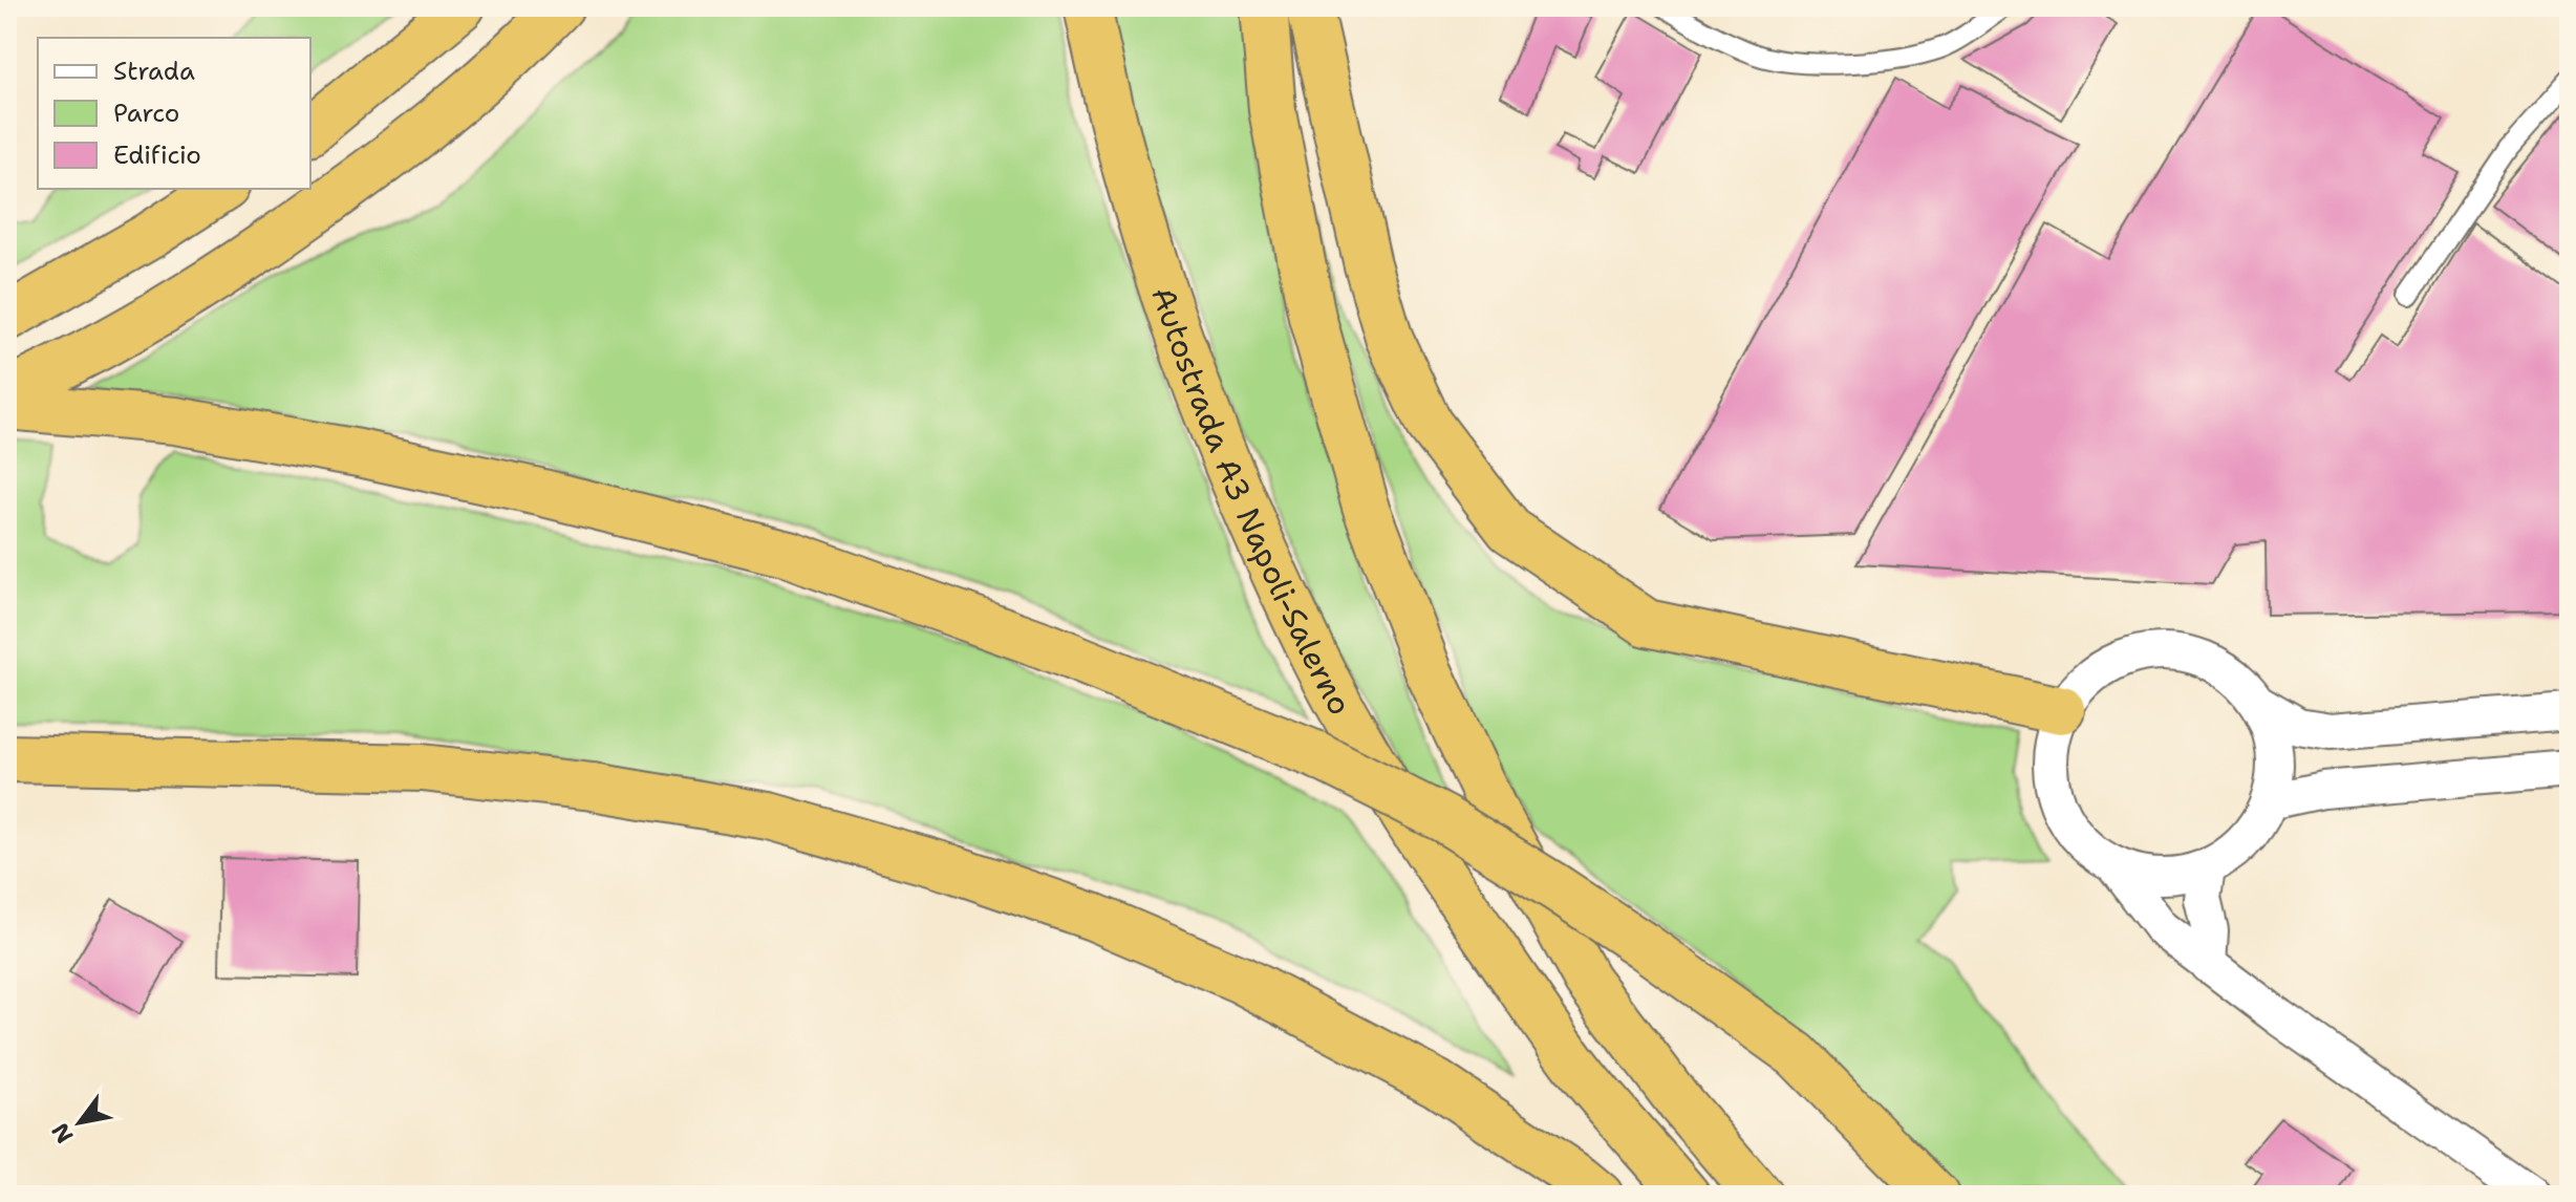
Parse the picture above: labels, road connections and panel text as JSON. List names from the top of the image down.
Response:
{
  "streets": {
    "highway": ["Autostrada A3 Napoli-Salerno"]
  },
  "legend": ["Strada", "Parco", "Edificio"],
  "north": "bottom left"
}
